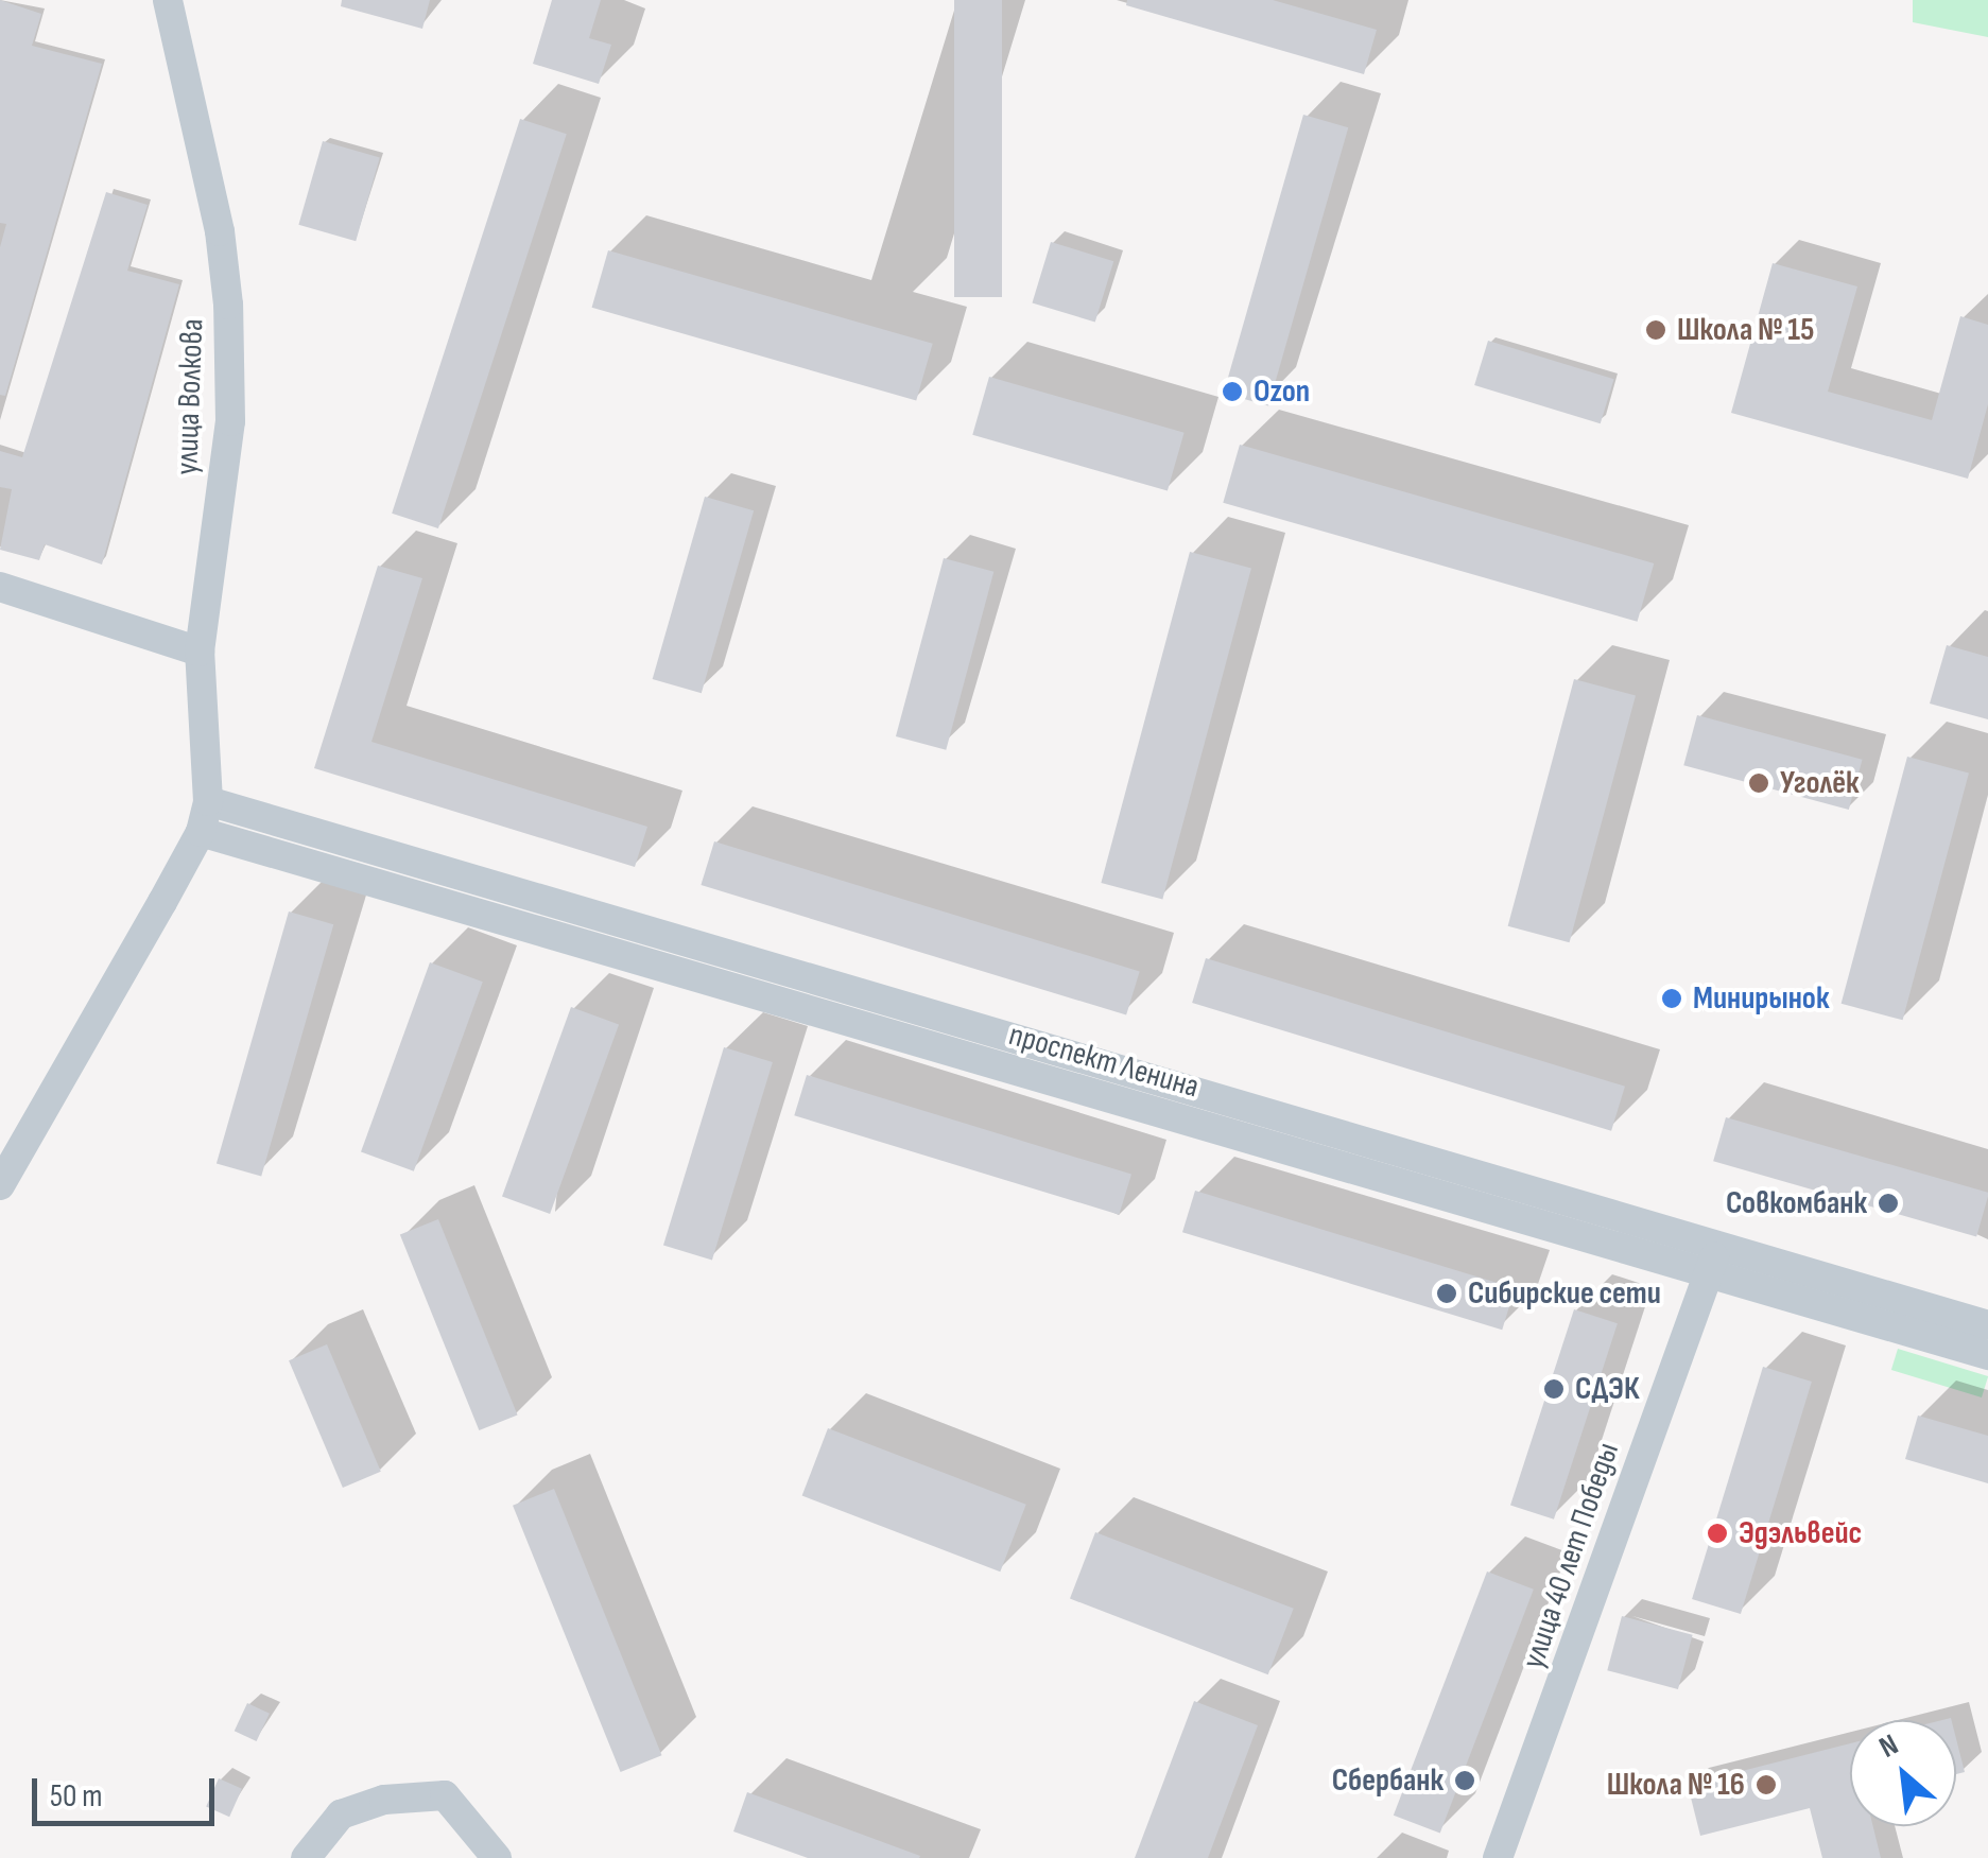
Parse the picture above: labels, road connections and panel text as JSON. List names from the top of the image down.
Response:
{
  "streets": {
    "street": ["улица Волкова", "проспект Ленина", "улица 40 лет Победы"]
  },
  "crossings": [
    ["улица Волкова", "проспект Ленина"],
    ["проспект Ленина", "улица 40 лет Победы"]
  ],
  "places": [
    "Школа № 15",
    "Ozon",
    "Уголёк",
    "Минирынок",
    "Совкомбанк",
    "Сибирские сети",
    "СДЭК",
    "Эдэльвейс",
    "Сбербанк",
    "Школа № 16"
  ],
  "scale_bar": "50 m",
  "north": "top left"
}
